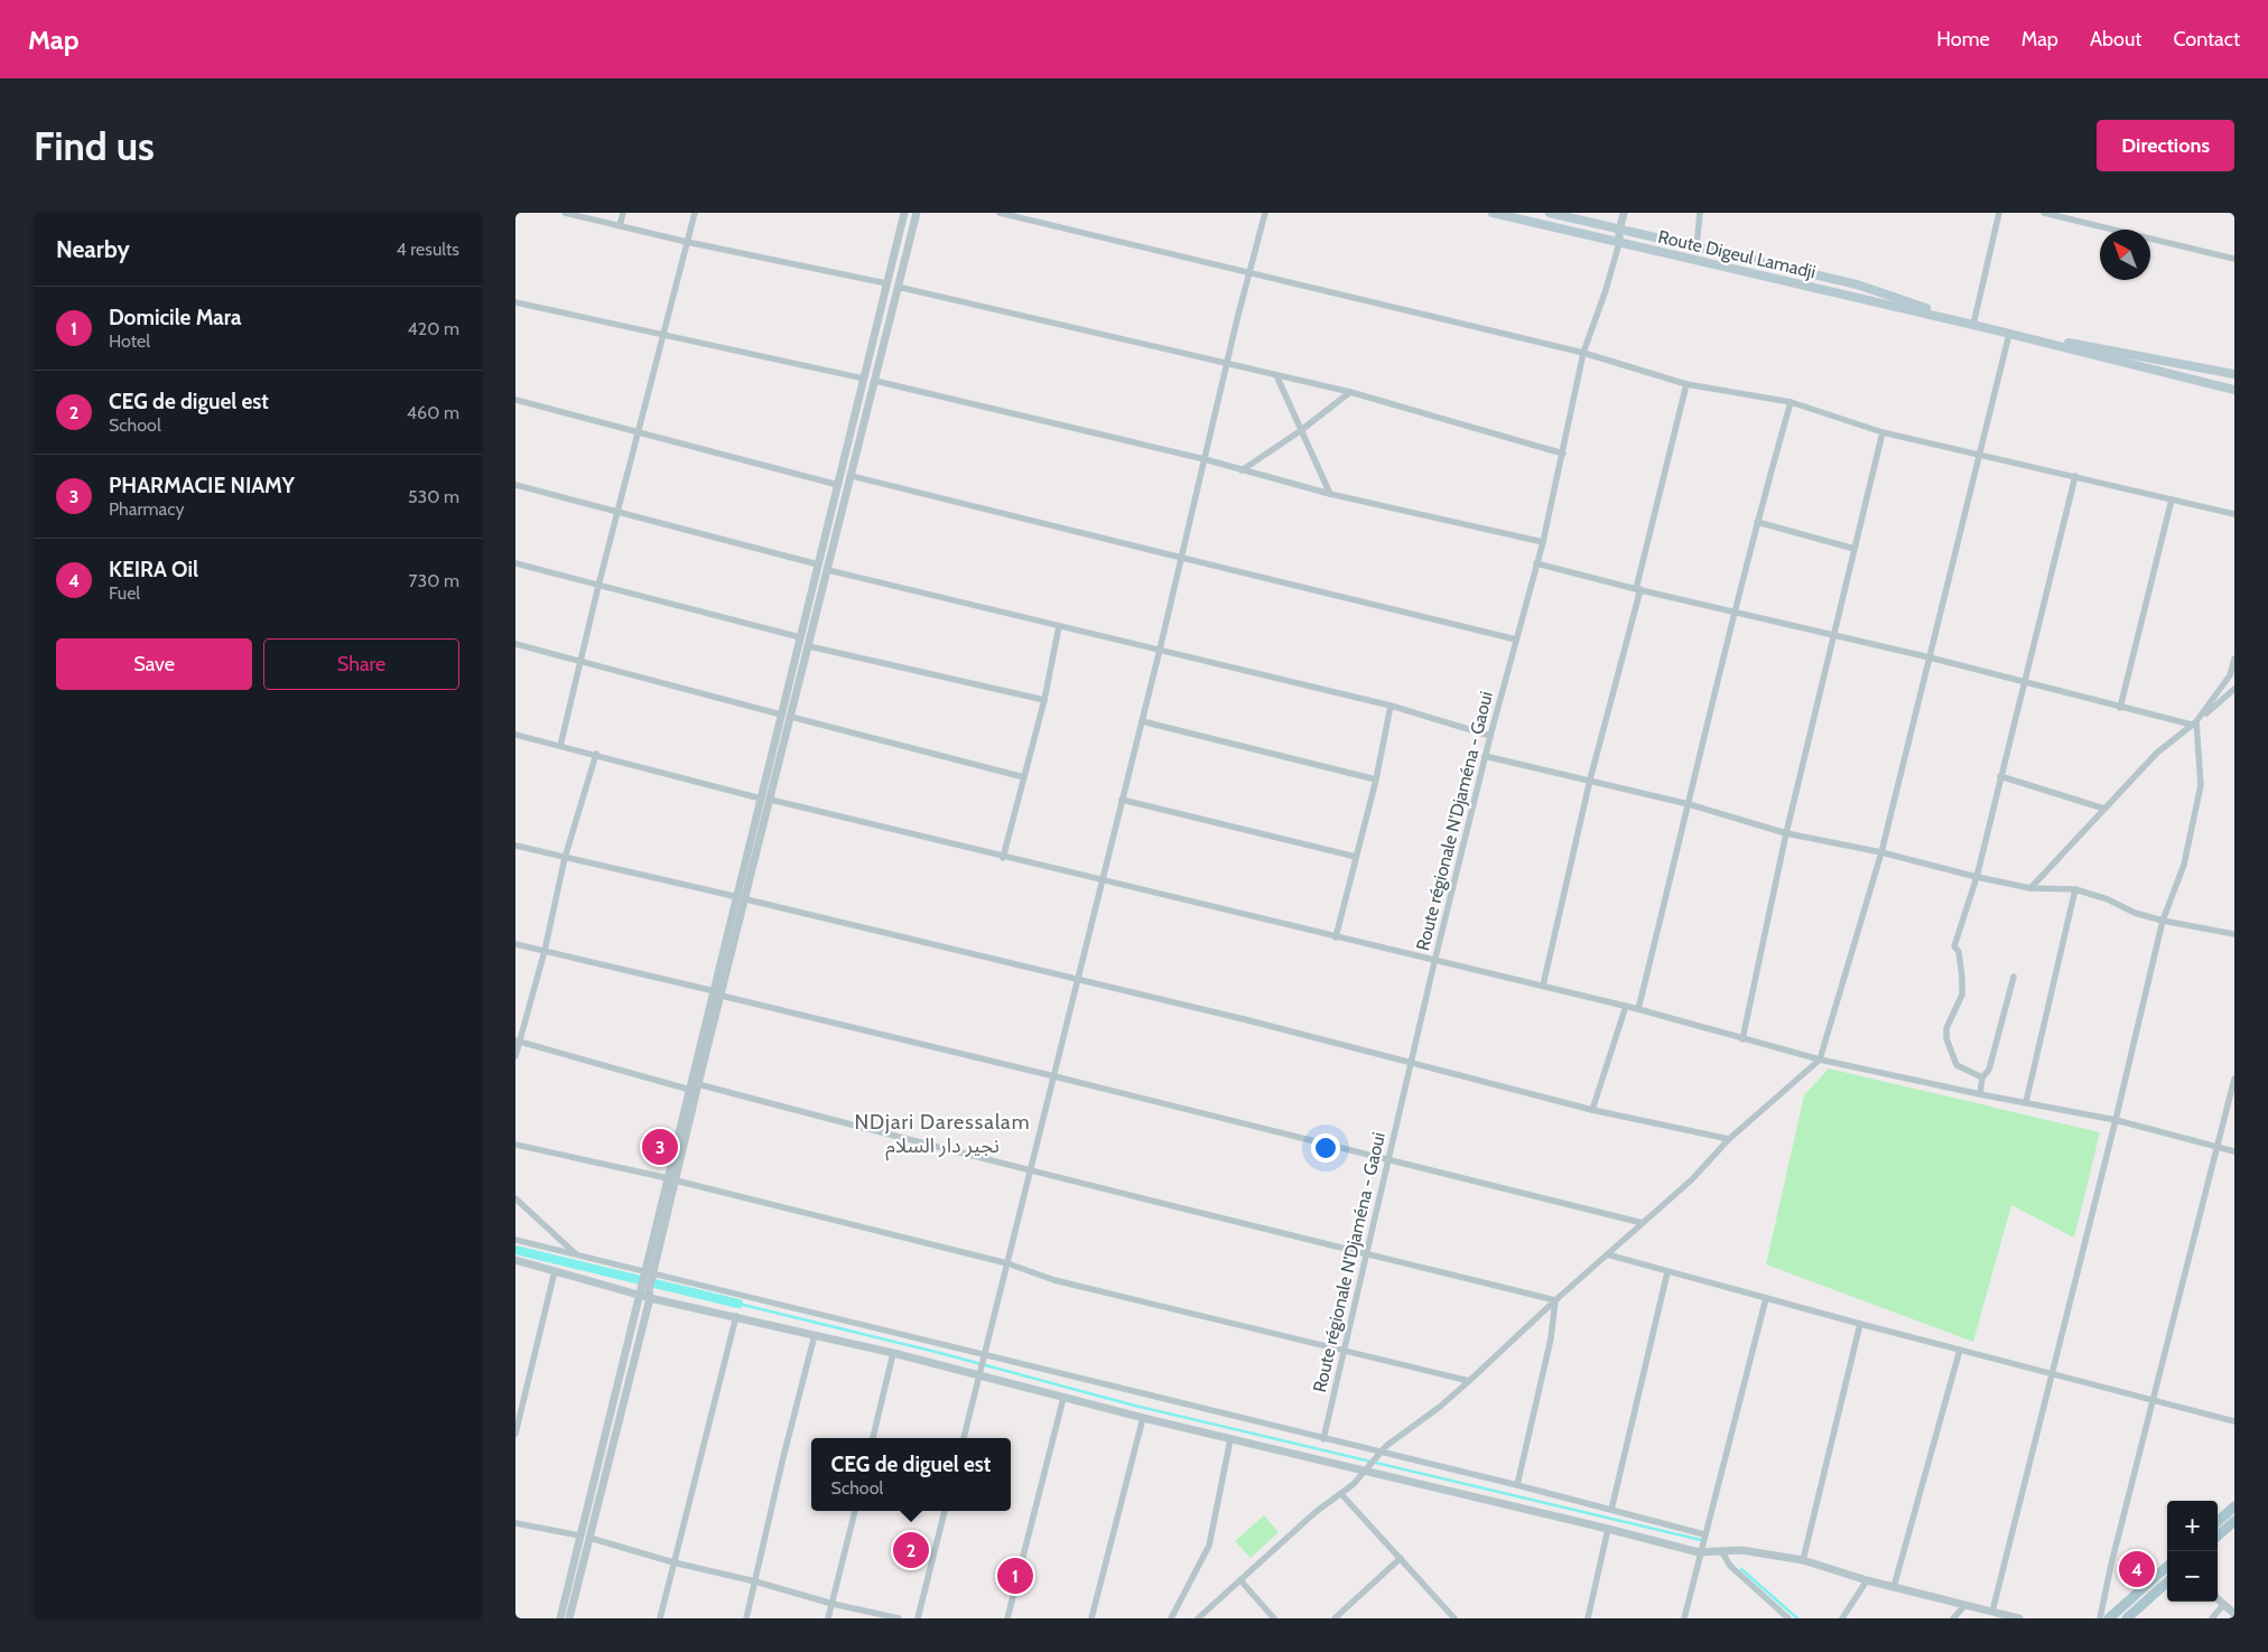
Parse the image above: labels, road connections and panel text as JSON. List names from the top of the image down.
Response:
{
  "streets": {
    "main road": ["Route Digeul Lamadji"],
    "street": ["Route régionale N'Djaména - Gaoui"]
  },
  "crossings": [
    ["Route Digeul Lamadji", "Route régionale N'Djaména - Gaoui"]
  ],
  "districts": ["NDjari Daressalam نجير دار السلام"],
  "north": "top left",
  "page": {
    "header": "Map",
    "nav": [
      "Home",
      "Map",
      "About",
      "Contact"
    ],
    "buttons": [
      "Directions",
      ["Save", "Share"]
    ],
    "title": "Find us",
    "heading": ["Nearby", "4 results"],
    "list": [
      {
        "mark": "1",
        "name": "Domicile Mara",
        "note": "Hotel",
        "value": "420 m"
      },
      {
        "mark": "2",
        "name": "CEG de diguel est",
        "note": "School",
        "value": "460 m"
      },
      {
        "mark": "3",
        "name": "PHARMACIE NIAMY",
        "note": "Pharmacy",
        "value": "530 m"
      },
      {
        "mark": "4",
        "name": "KEIRA Oil",
        "note": "Fuel",
        "value": "730 m"
      }
    ],
    "pins": [
      "3",
      "2",
      "4",
      "1"
    ],
    "popup": ["CEG de diguel est", "School"],
    "map_buttons": ["+", "−"]
  }
}
